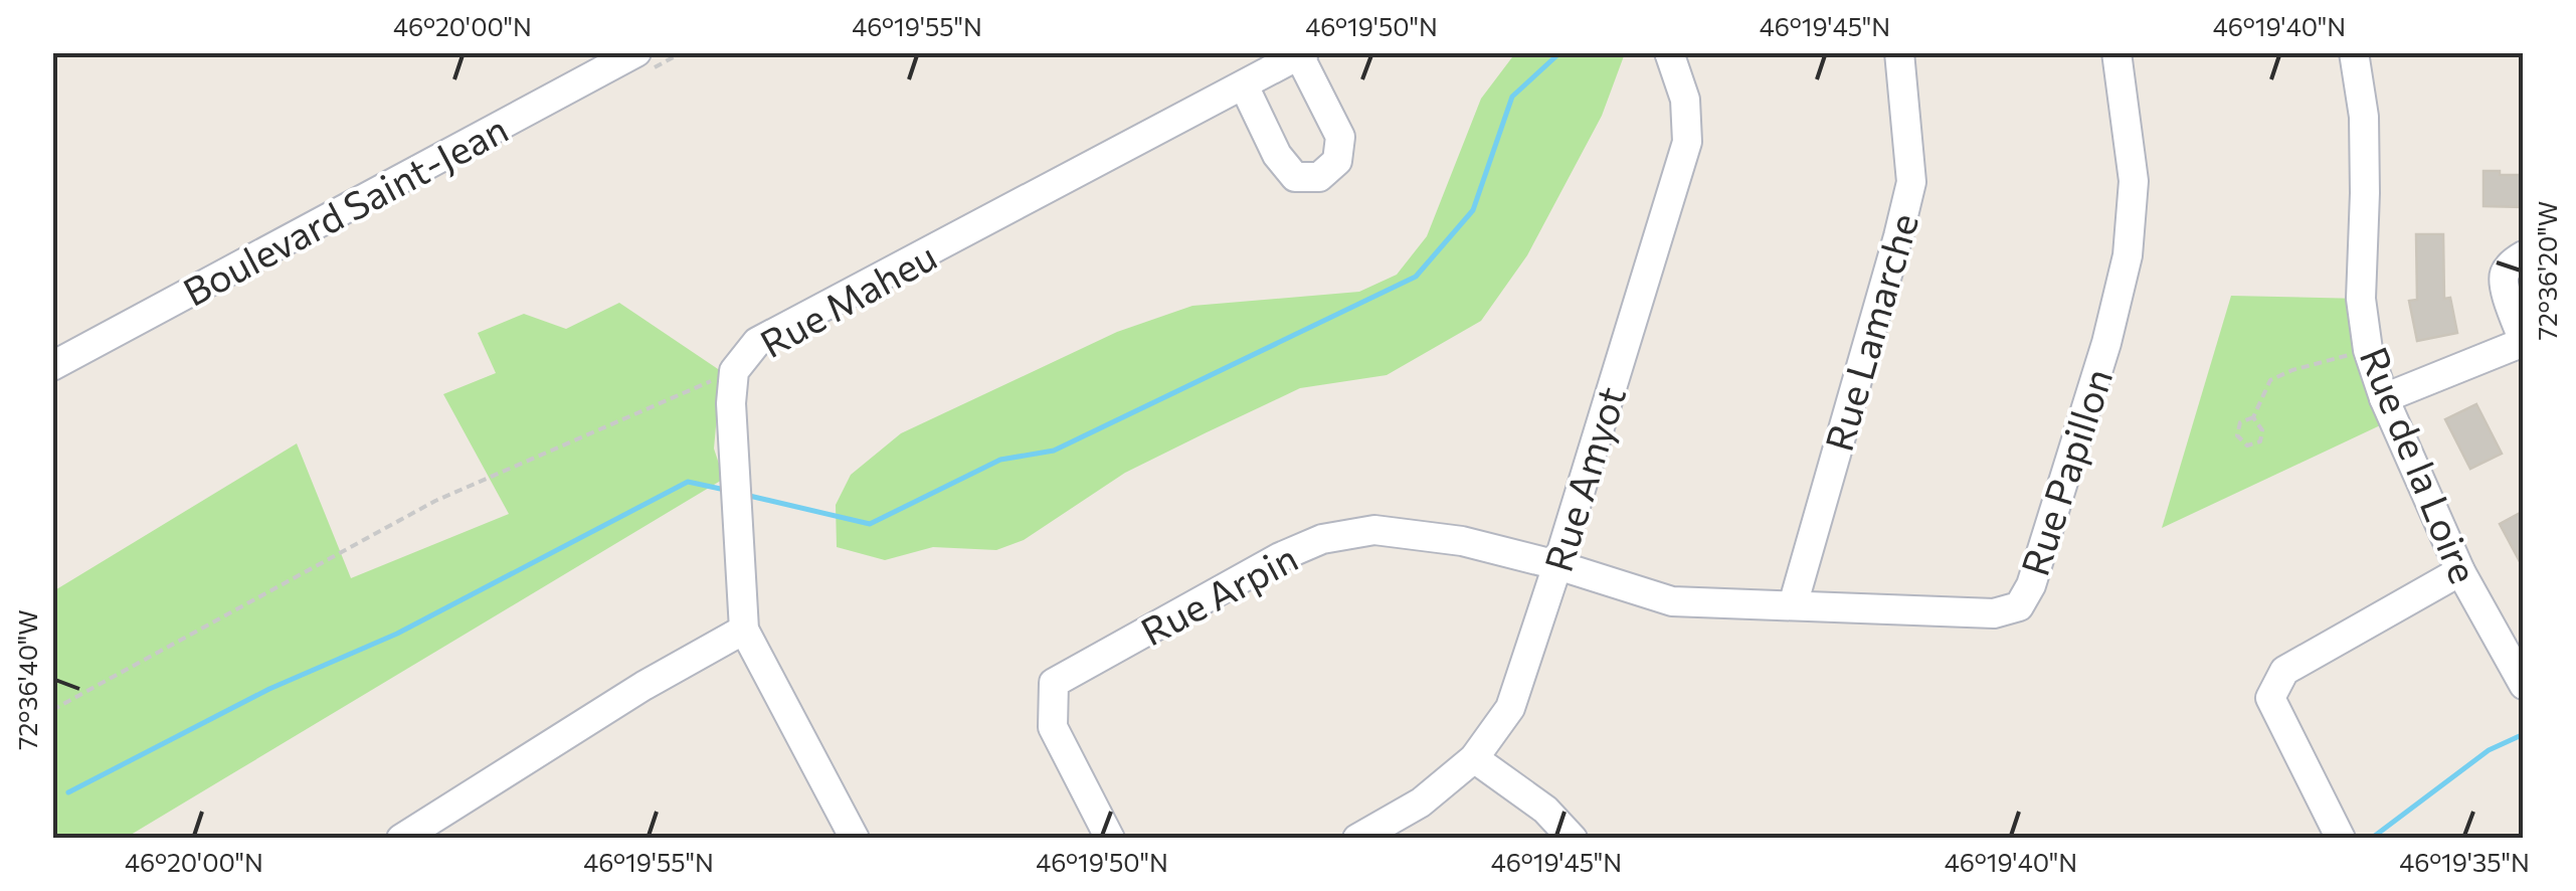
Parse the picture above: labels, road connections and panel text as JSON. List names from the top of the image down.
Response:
{
  "streets": {
    "street": [
      "Boulevard Saint-Jean",
      "Rue Maheu",
      "Rue Lamarche",
      "Rue de la Loire",
      "Rue Papillon",
      "Rue Amyot",
      "Rue Arpin"
    ]
  },
  "crossings": [
    ["Rue Lamarche", "Rue Papillon"],
    ["Rue Papillon", "Rue Amyot"],
    ["Rue Papillon", "Rue Arpin"],
    ["Rue Amyot", "Rue Arpin"]
  ],
  "coordinates": [
    "46°20'00\"N",
    "46°19'55\"N",
    "46°19'50\"N",
    "46°19'45\"N",
    "46°19'40\"N",
    "72°36'20\"W",
    "72°36'40\"W",
    "46°19'35\"N"
  ]
}
